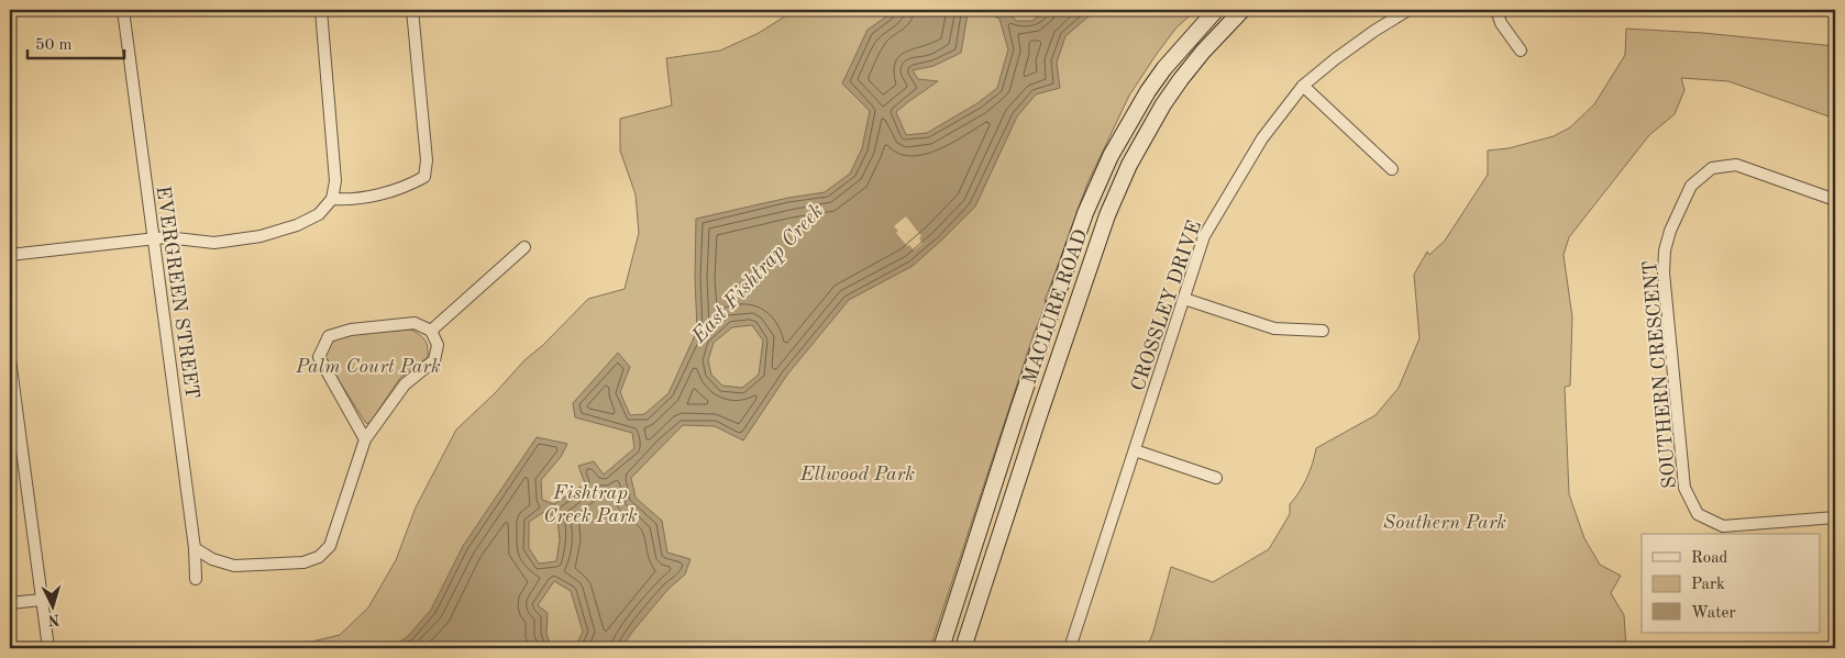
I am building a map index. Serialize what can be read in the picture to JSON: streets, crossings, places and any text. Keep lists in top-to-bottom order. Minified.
{"streets":{"main road":["MACLURE ROAD"],"street":["EVERGREEN STREET","CROSSLEY DRIVE","SOUTHERN CRESCENT"]},"water":["East Fishtrap Creek"],"parks":["Palm Court Park","Ellwood Park","Fishtrap Creek Park","Southern Park"],"legend":["Road","Park","Water"],"scale_bar":"50 m","north":"bottom"}
